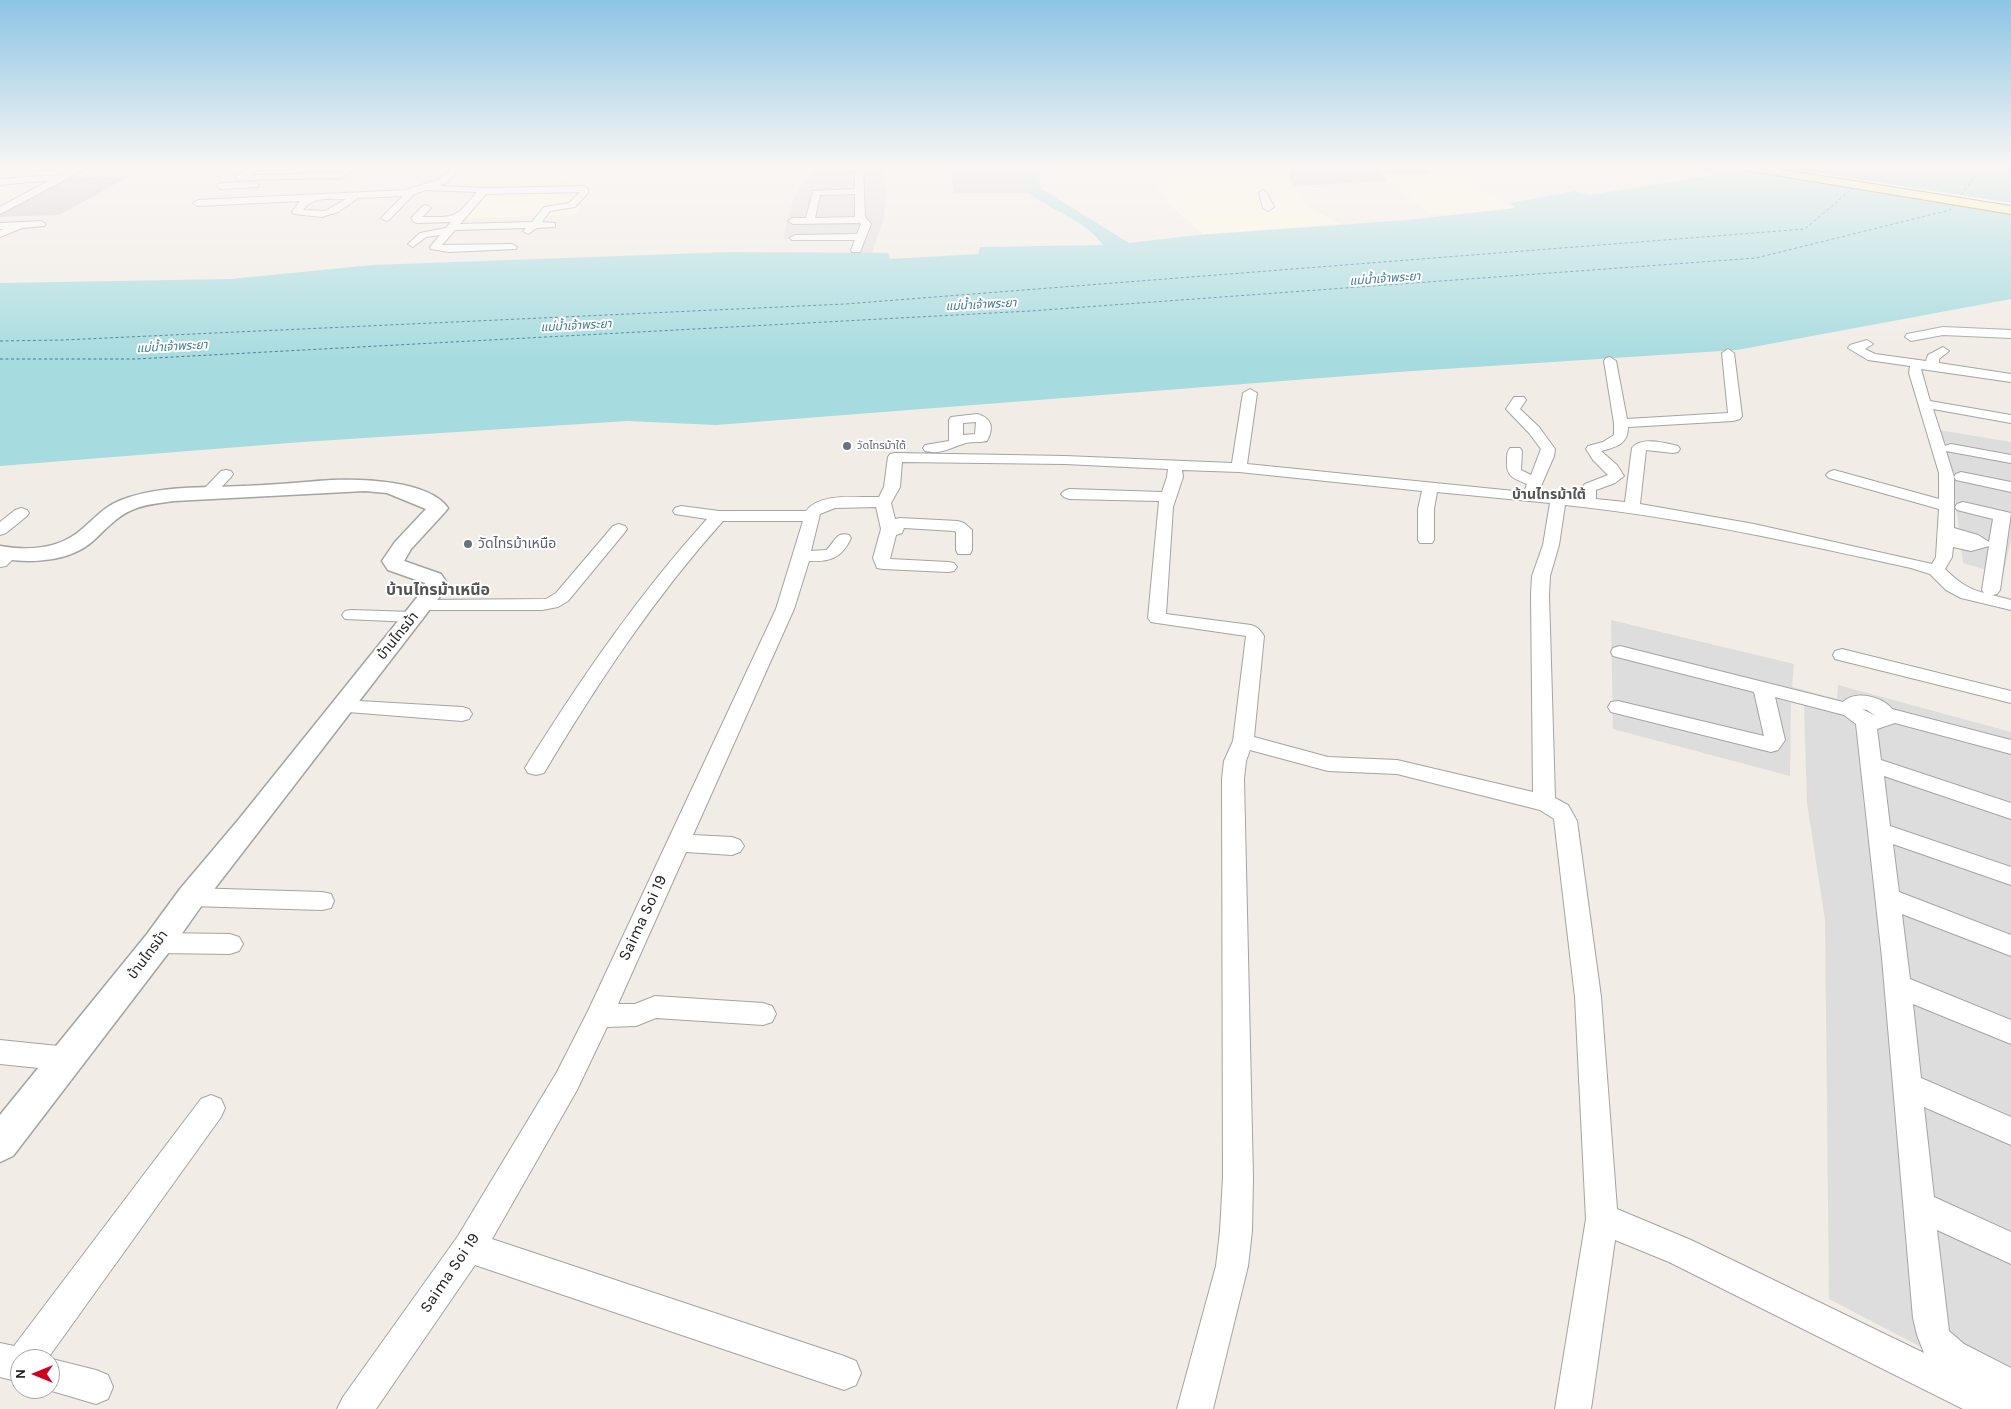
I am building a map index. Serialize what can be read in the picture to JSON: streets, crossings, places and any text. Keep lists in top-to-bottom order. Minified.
{"streets":{"street":["บ้านไทรม้า","Saima Soi 19"]},"districts":["บ้านไทรม้าใต้","บ้านไทรม้าเหนือ"],"water":["แม่น้ำเจ้าพระยา"],"places":["วัดไทรม้าใต้","วัดไทรม้าเหนือ"],"north":"left"}
